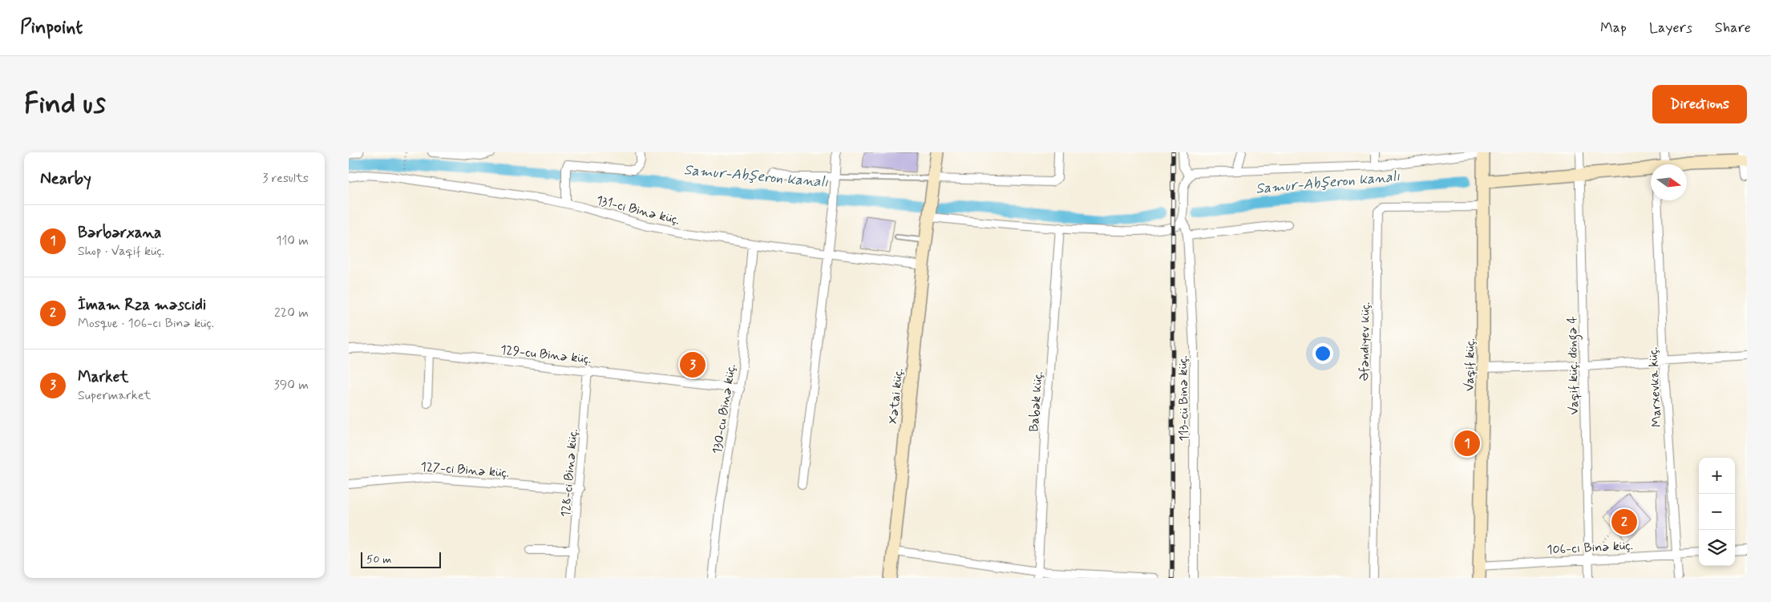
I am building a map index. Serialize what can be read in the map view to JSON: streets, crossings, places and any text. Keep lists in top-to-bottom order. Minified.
{"streets":{"street":["131-ci Binə küç.","Əfəndiyev küç.","129-cu Binə küç.","Vaqif küç.","Vaqif küç. döngə 4","Marxevka küç.","Xətai küç.","113-cü Binə küç.","Babək küç.","130-cu Binə küç.","127-ci Binə küç.","128-ci Binə küç.","106-cı Binə küç."]},"crossings":[["131-ci Binə küç.","Xətai küç."],["131-ci Binə küç.","130-cu Binə küç."],["Əfəndiyev küç.","Vaqif küç."],["129-cu Binə küç.","130-cu Binə küç."],["129-cu Binə küç.","128-ci Binə küç."],["Vaqif küç.","106-cı Binə küç."],["Vaqif küç. döngə 4","106-cı Binə küç."],["Marxevka küç.","106-cı Binə küç."],["127-ci Binə küç.","128-ci Binə küç."]],"water":["Samur-Abşeron kanalı"],"scale_bar":"50 m","north":"right","page":{"header":"Pinpoint","nav":["Map","Layers","Share"],"buttons":"Directions","title":"Find us","heading":["Nearby","3 results"],"list":[{"mark":"1","name":"Bərbərxana","note":"Shop · Vaqif küç.","value":"110 m"},{"mark":"2","name":"İmam Rza məscidi","note":"Mosque · 106-cı Binə küç.","value":"220 m"},{"mark":"3","name":"Market","note":"Supermarket","value":"390 m"}],"pins":["3","1","2"],"map_buttons":["+","−"],"scale":"50 m"}}
